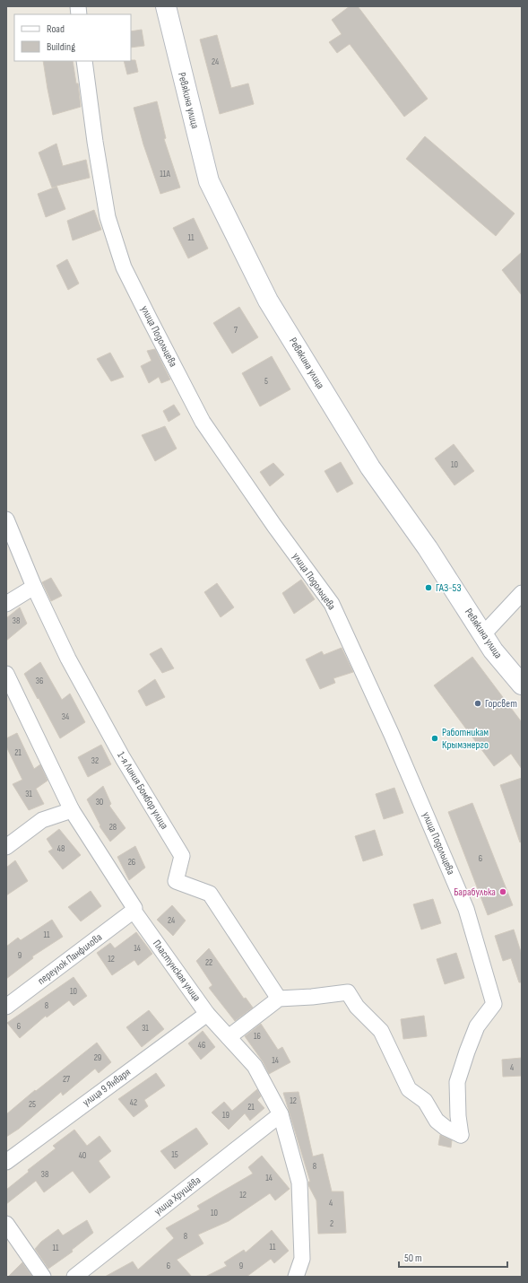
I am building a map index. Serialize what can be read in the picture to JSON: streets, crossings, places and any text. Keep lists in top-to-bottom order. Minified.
{"streets":{"main road":["Ревякина улица"],"street":["улица Подольцева","1-я Линия Бомбор улица","переулок Панфилова","Пластунская улица","улица 9 Января","улица Хрущёва"]},"crossings":[["улица Подольцева","1-я Линия Бомбор улица"],["переулок Панфилова","Пластунская улица"],["Пластунская улица","улица 9 Января"],["Пластунская улица","улица Хрущёва"]],"places":["ГАЗ-53","Горсвет","Работникам Крымэнерго","Барабулька"],"house_numbers":["24","11А","11","7","5","10","38","36","34","21","32","31","30","28","48","6","26","24","11","14","9","12","22","10","8","6","31","16","46","29","14","4","27","12","42","25","21","19","15","40","8","38","14","12","4","10","2","8","11","11","6","9"],"legend":["Road","Building"],"scale_bar":"50 m"}
